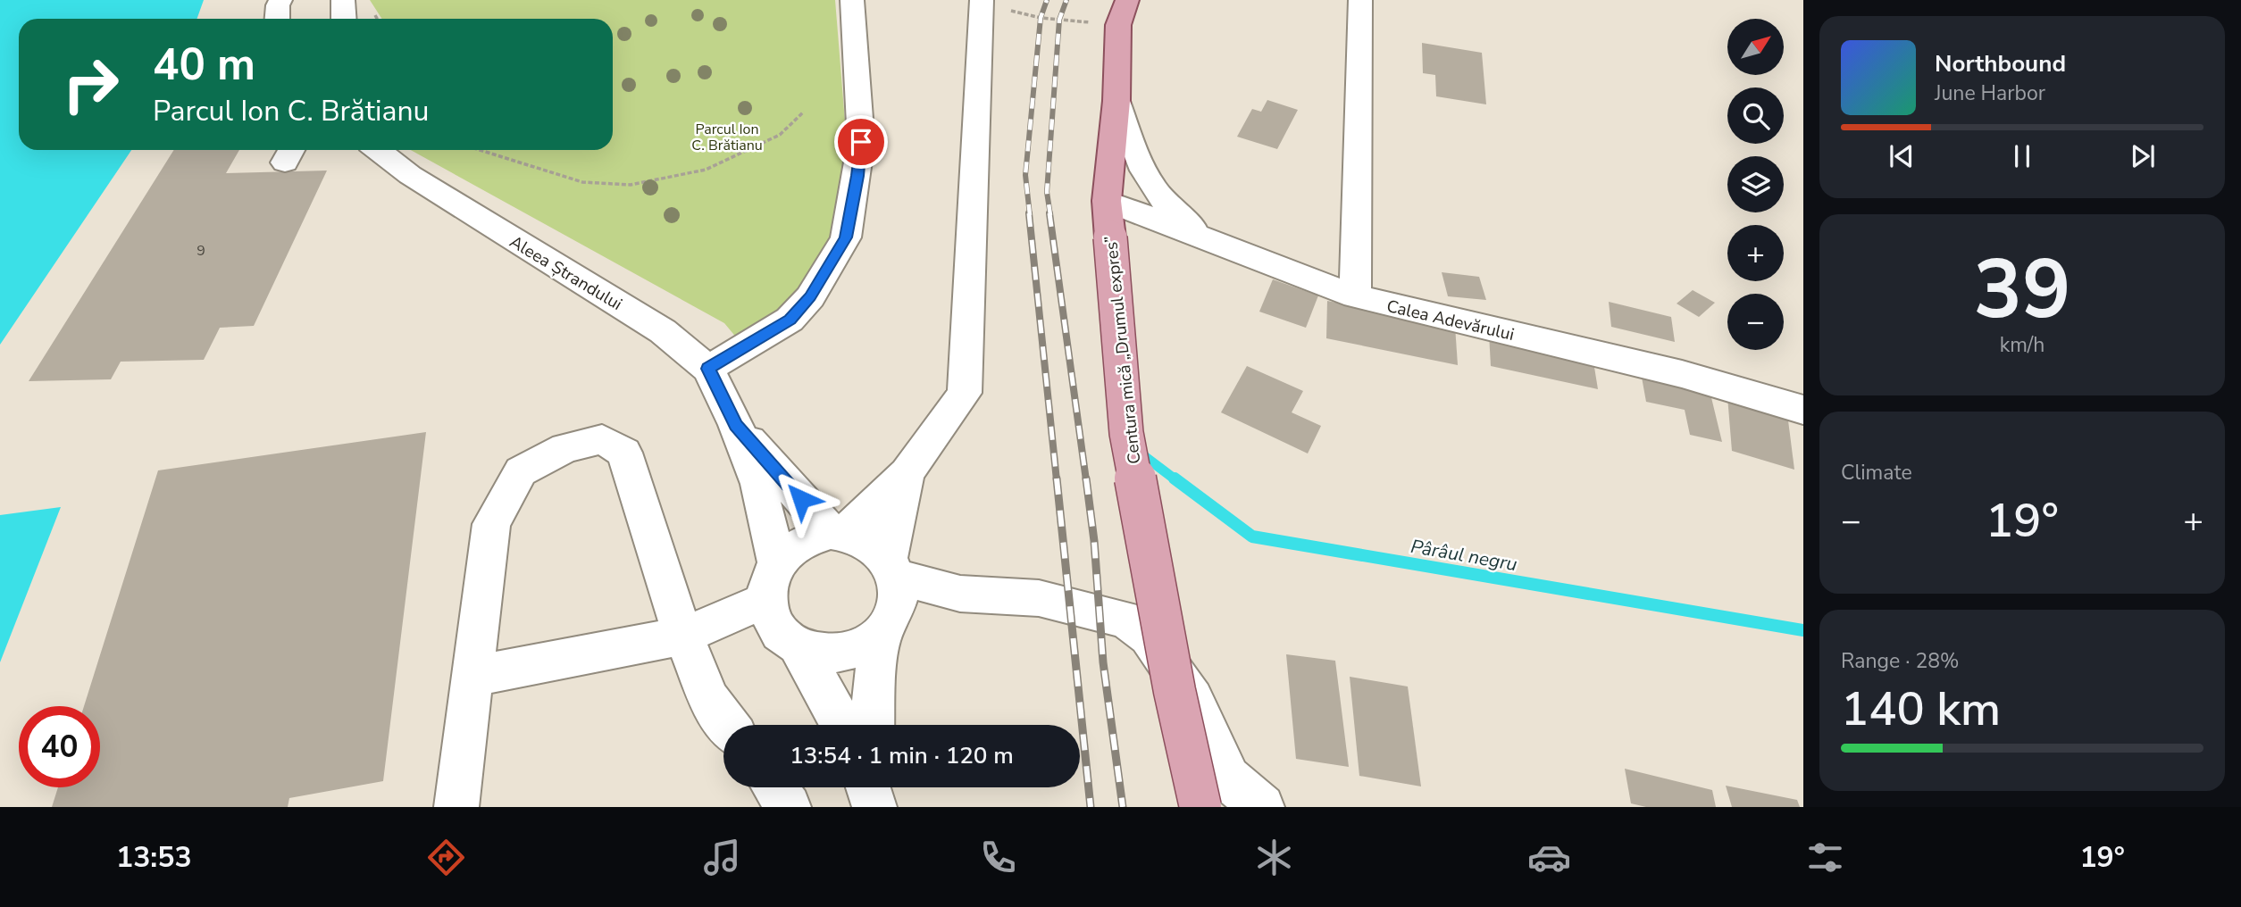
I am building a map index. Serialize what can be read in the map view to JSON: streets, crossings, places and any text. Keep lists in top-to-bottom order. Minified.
{"streets":{"main road":["Centura mică „Drumul expres”"],"street":["Aleea Ștrandului","Calea Adevărului"]},"crossings":[["Calea Adevărului","Centura mică „Drumul expres”"]],"water":["Pârâul negru"],"parks":["Parcul Ion C. Brătianu"],"house_numbers":["9"],"north":"top right","page":{"map_buttons":["+","−"],"turn":["40 m","Parcul Ion C. Brătianu"],"song":["Northbound","June Harbor"],"tile":[["39","km/h"],"Climate",["Range · 28%","140 km"]],"heat":["−","19°","+"],"limit":"40","trip":"13:54 · 1 min · 120 m","tabs":["13:53","19°"]}}
